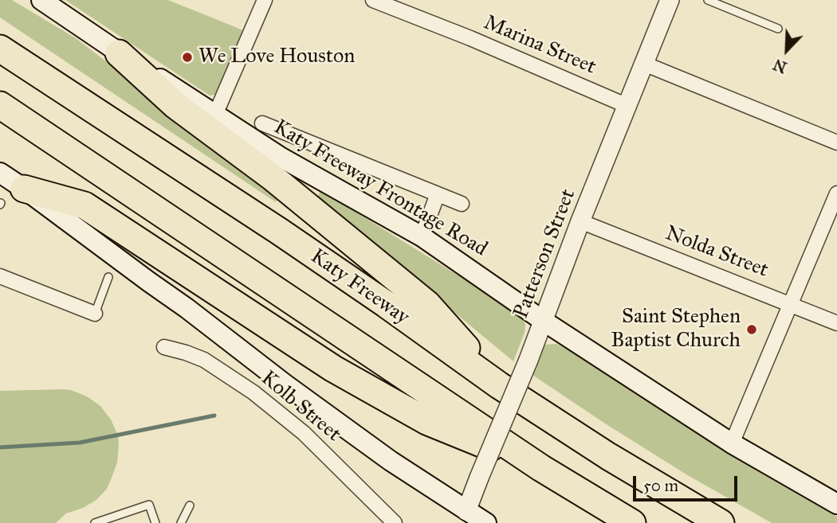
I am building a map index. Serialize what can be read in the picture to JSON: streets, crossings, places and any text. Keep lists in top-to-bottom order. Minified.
{"streets":{"highway":["Katy Freeway"],"main road":["Katy Freeway Frontage Road"],"street":["Marina Street","Nolda Street","Patterson Street","Kolb Street"]},"crossings":[["Marina Street","Patterson Street"],["Katy Freeway Frontage Road","Patterson Street"],["Nolda Street","Patterson Street"]],"places":["We Love Houston","Saint Stephen Baptist Church"],"scale_bar":"50 m","north":"bottom left"}
